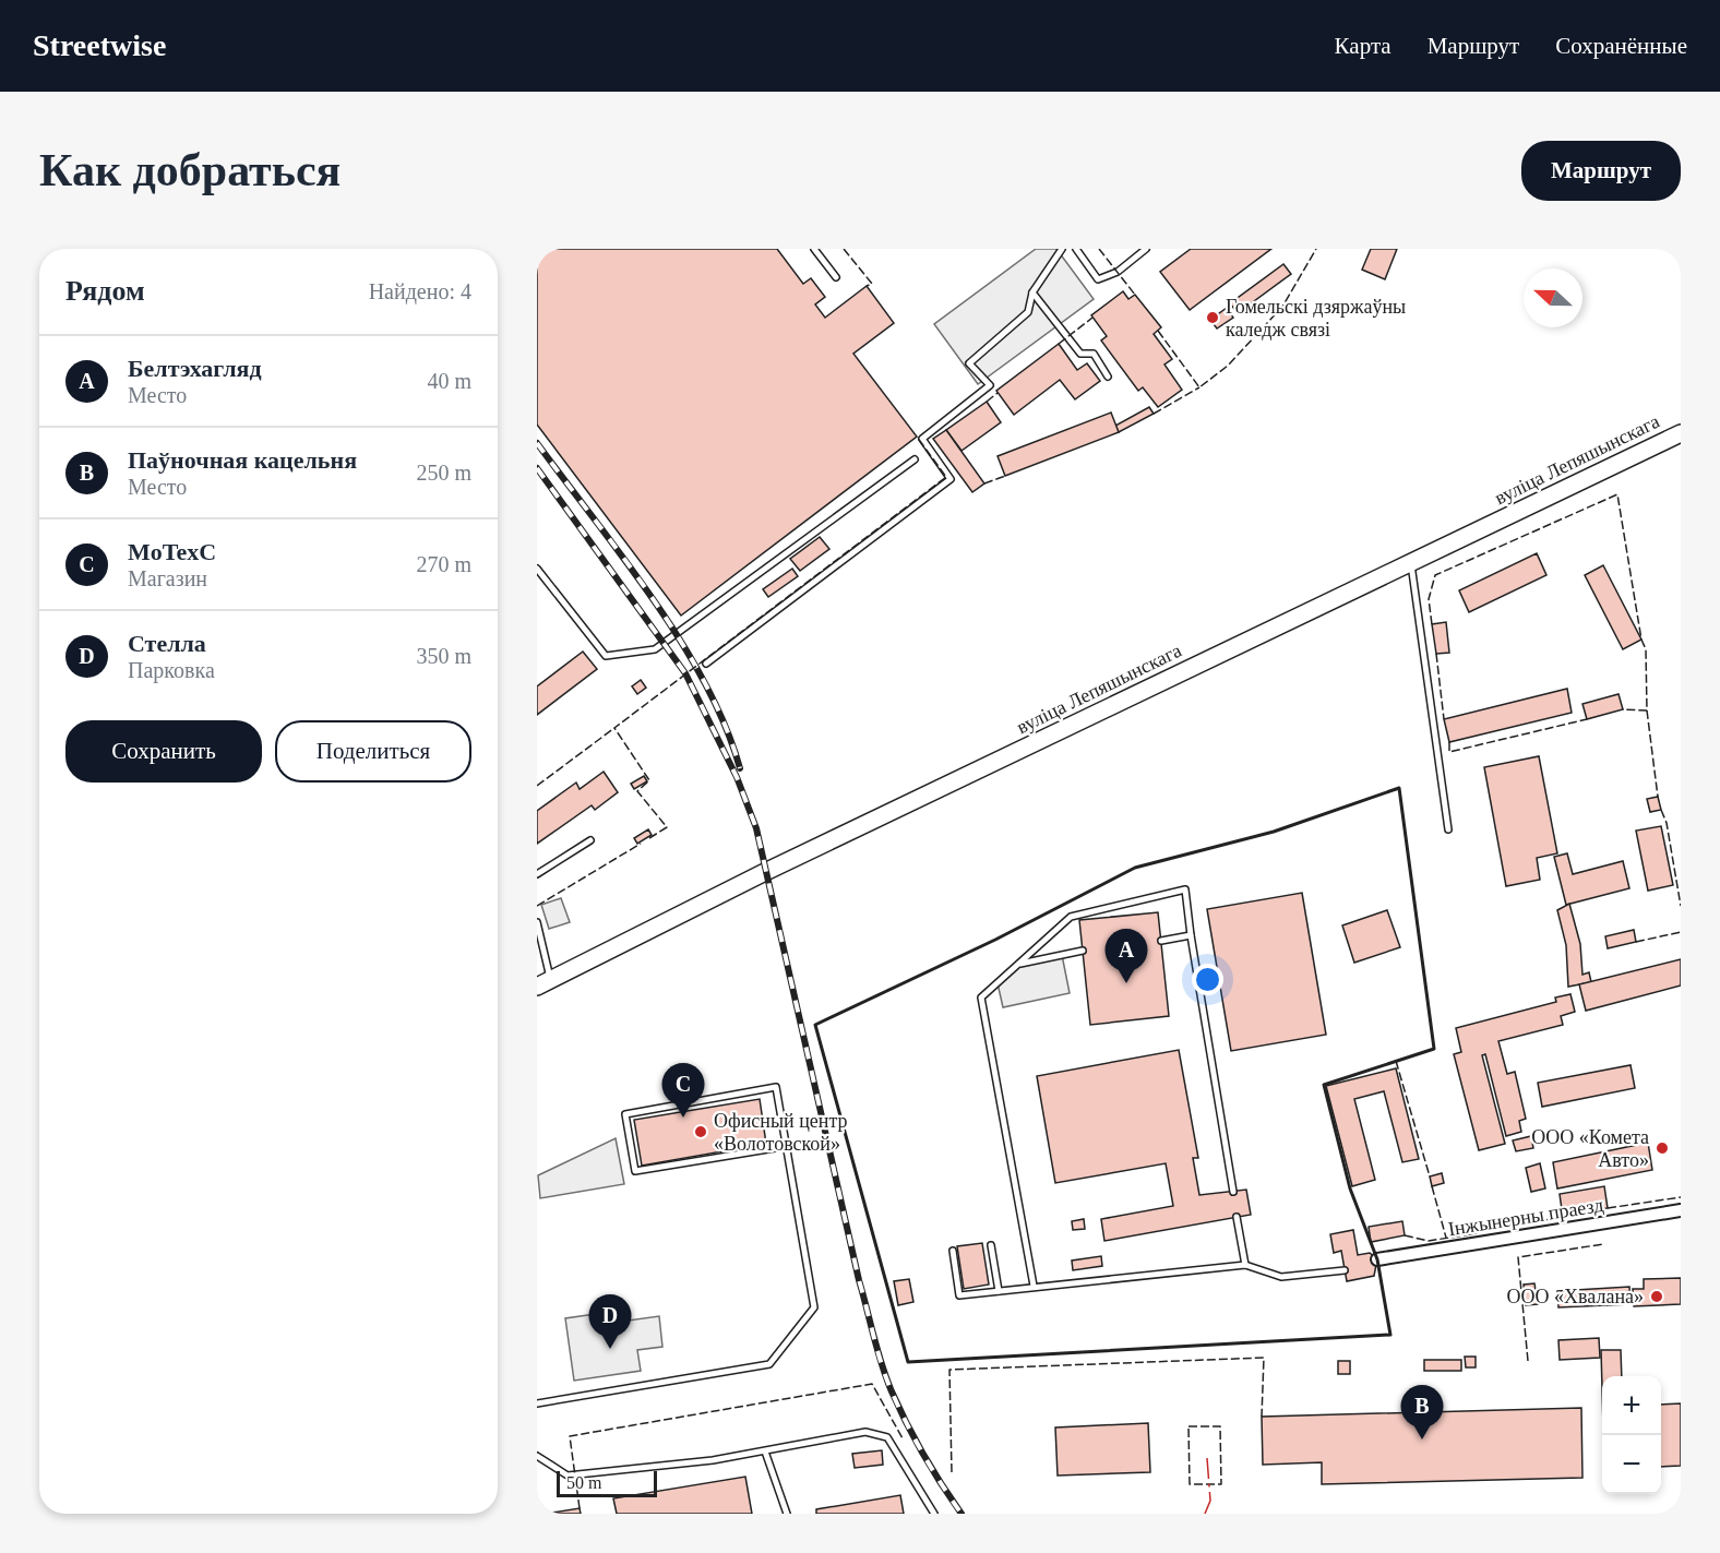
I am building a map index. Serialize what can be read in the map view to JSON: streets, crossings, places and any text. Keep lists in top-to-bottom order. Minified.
{"streets":{"main road":["вуліца Лепяшынскага"],"street":["Інжынерны праезд"]},"places":["Гомельскі дзяржаўны каледж связі","Офисный центр «Волотовской»","ООО «Комета Авто»","ООО «Хвалана»"],"scale_bar":"50 m","north":"left","page":{"header":"Streetwise","nav":["Карта","Маршрут","Сохранённые"],"buttons":["Маршрут",["Сохранить","Поделиться"]],"title":"Как добраться","heading":["Рядом","Найдено: 4"],"list":[{"mark":"A","name":"Белтэхагляд","note":"Место","value":"40 m"},{"mark":"B","name":"Паўночная кацельня","note":"Место","value":"250 m"},{"mark":"C","name":"MoTexC","note":"Магазин","value":"270 m"},{"mark":"D","name":"Стелла","note":"Парковка","value":"350 m"}],"pins":["A","C","D","B"],"map_buttons":["+","−"],"scale":"50 m"}}
